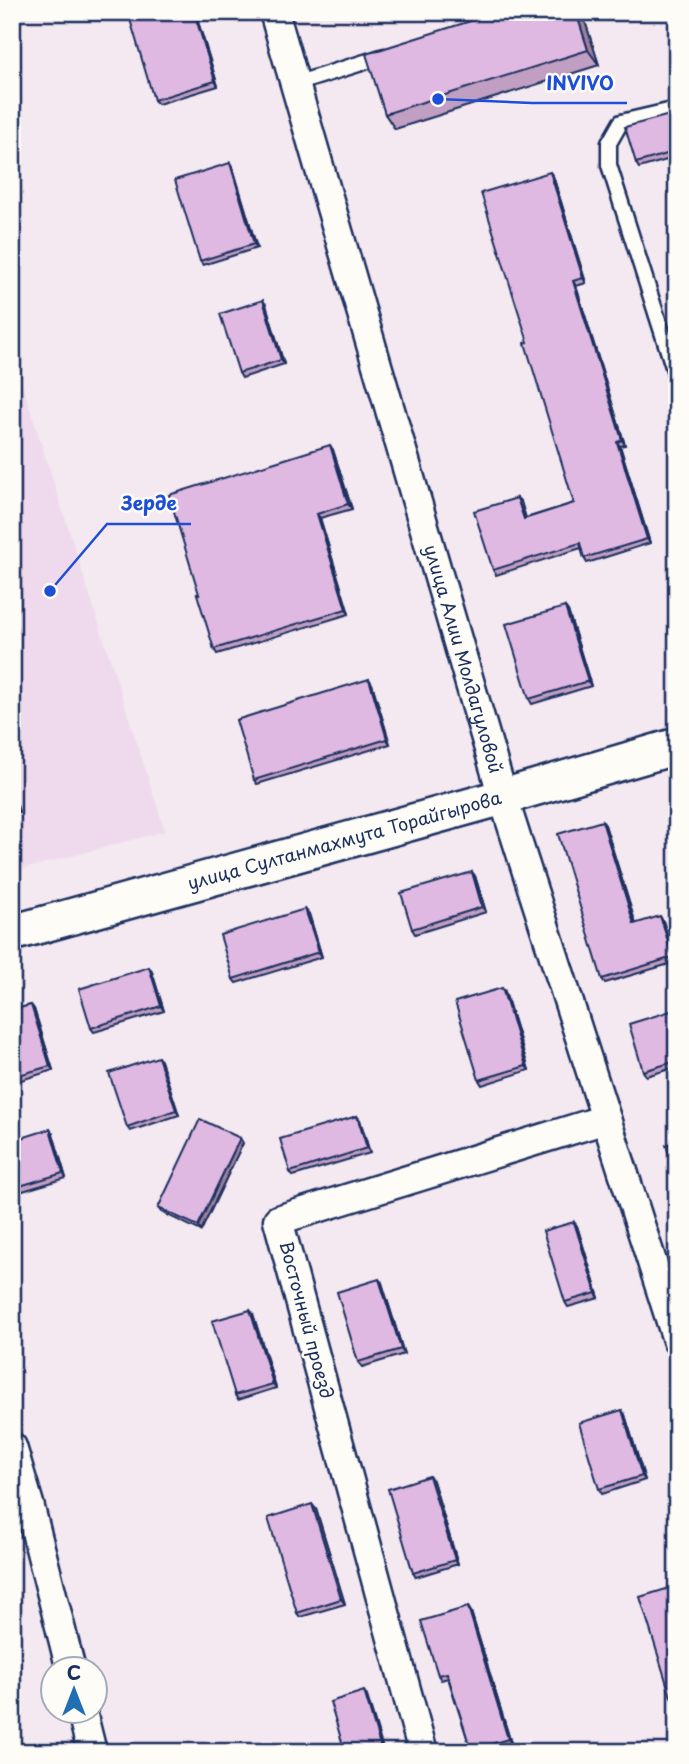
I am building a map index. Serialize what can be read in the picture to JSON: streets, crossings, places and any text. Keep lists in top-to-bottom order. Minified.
{"streets":{"street":["улица Алии Молдагуловой","улица Султанмахмута Торайгырова","Восточный проезд"]},"crossings":[["улица Алии Молдагуловой","улица Султанмахмута Торайгырова"],["улица Алии Молдагуловой","Восточный проезд"]],"places":["INVIVO","Зерде"],"north":"top"}
